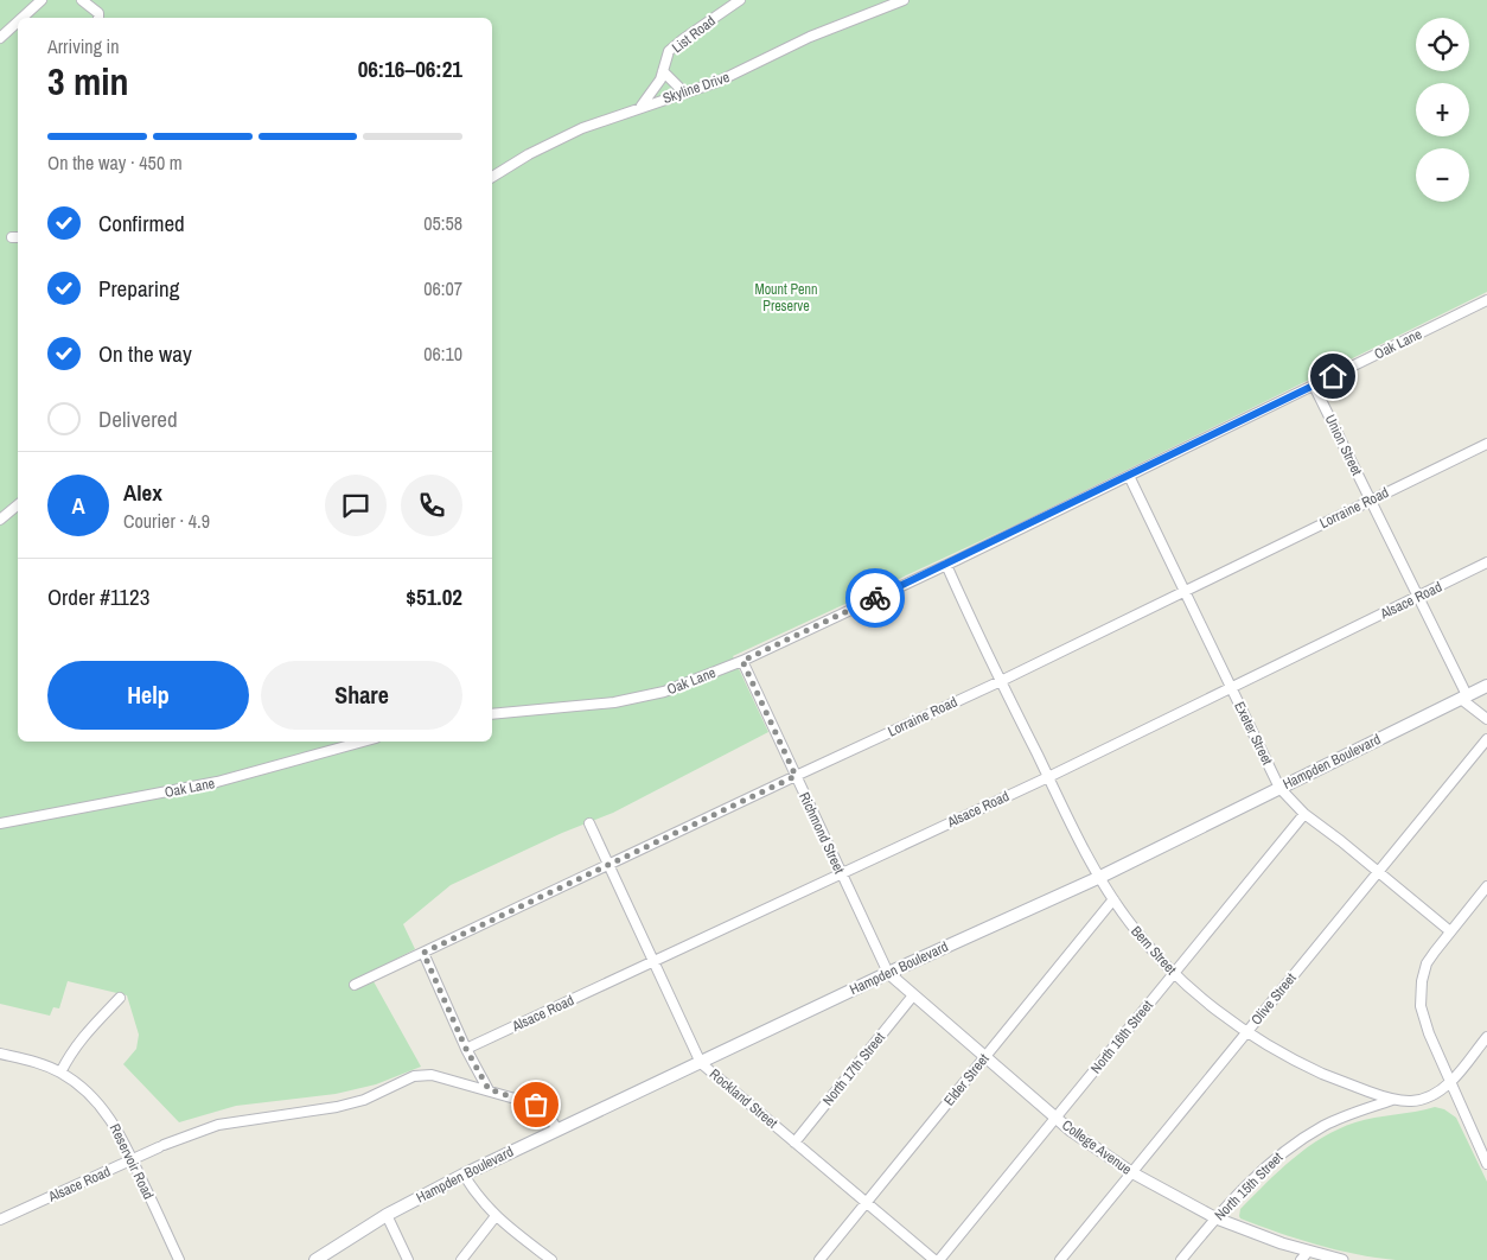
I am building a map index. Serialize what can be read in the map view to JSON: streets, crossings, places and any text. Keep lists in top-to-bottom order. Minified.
{"streets":{"main road":["Hampden Boulevard"],"street":["List Road","Skyline Drive","Oak Lane","Union Street","Lorraine Road","Alsace Road","Exeter Street","Richmond Street","Bern Street","Olive Street","North 16th Street","North 17th Street","Elder Street","Rockland Street","College Avenue","Reservoir Road","North 15th Street"]},"crossings":[["List Road","Skyline Drive"],["Oak Lane","Union Street"],["Oak Lane","Exeter Street"],["Oak Lane","Richmond Street"],["Oak Lane","Bern Street"],["Union Street","Lorraine Road"],["Union Street","Alsace Road"],["Union Street","Hampden Boulevard"],["Lorraine Road","Exeter Street"],["Lorraine Road","Richmond Street"],["Lorraine Road","Bern Street"],["Lorraine Road","Rockland Street"],["Alsace Road","Exeter Street"],["Alsace Road","Hampden Boulevard"],["Alsace Road","Richmond Street"],["Alsace Road","Bern Street"],["Alsace Road","Rockland Street"],["Alsace Road","Reservoir Road"],["Exeter Street","Hampden Boulevard"],["Exeter Street","Olive Street"],["Exeter Street","North 16th Street"],["Hampden Boulevard","Richmond Street"],["Hampden Boulevard","Bern Street"],["Hampden Boulevard","Rockland Street"],["Hampden Boulevard","College Avenue"],["Richmond Street","College Avenue"],["Bern Street","Olive Street"],["Bern Street","North 16th Street"],["Bern Street","Elder Street"],["Bern Street","North 15th Street"],["Olive Street","College Avenue"],["North 16th Street","College Avenue"],["North 17th Street","Rockland Street"],["North 17th Street","College Avenue"],["Elder Street","Rockland Street"],["Elder Street","College Avenue"],["College Avenue","North 15th Street"]],"parks":["Mount Penn Preserve"],"page":{"map_buttons":["+","−"],"heading":["3 min","Arriving in","06:16–06:21"],"panel":["Alex","Courier · 4.9","Order #1123","$51.02"],"bar":"On the way · 450 m","list":[["Confirmed","05:58"],["Preparing","06:07"],["On the way","06:10"],"Delivered"],"round":"A","buttons":["Help","Share"]}}
